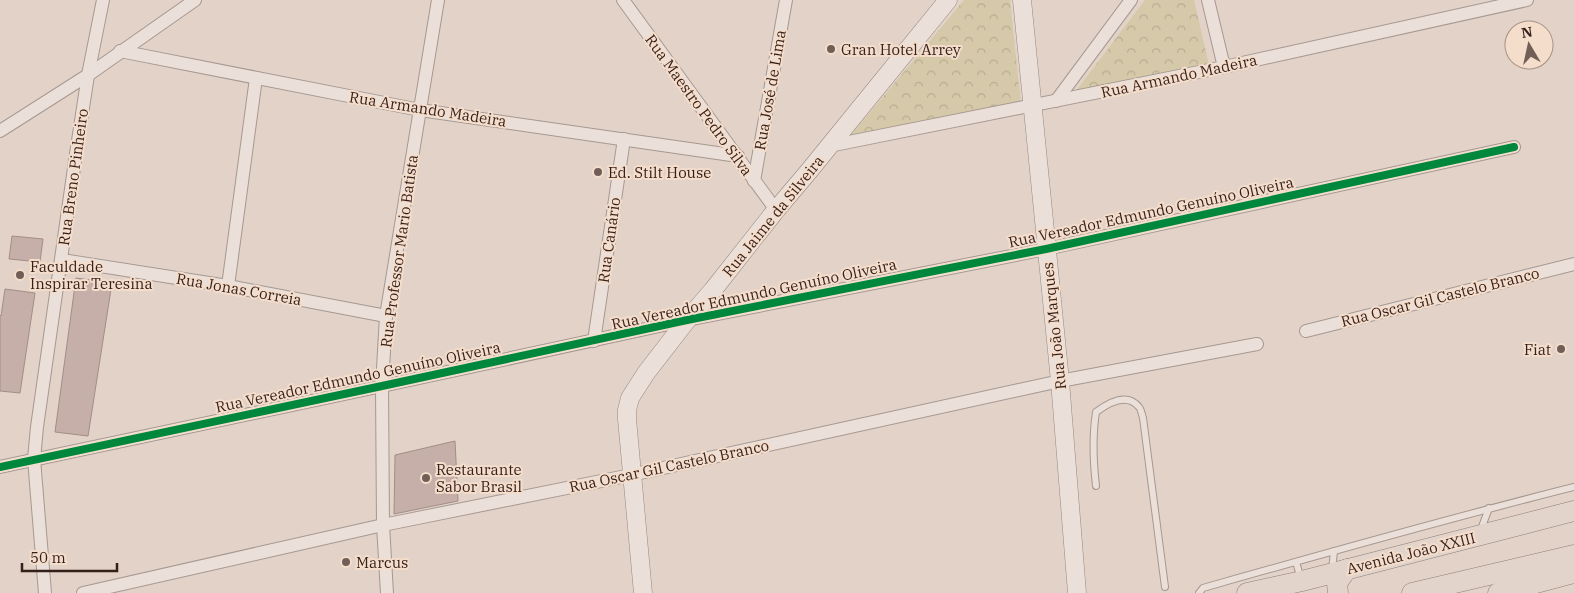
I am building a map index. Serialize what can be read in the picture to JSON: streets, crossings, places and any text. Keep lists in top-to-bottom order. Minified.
{"streets":{"main road":["Avenida João XXIII"],"street":["Rua Armando Madeira","Rua José de Lima","Rua Maestro Pedro Silva","Rua Breno Pinheiro","Rua Vereador Edmundo Genuíno Oliveira","Rua Jaime da Silveira","Rua Canário","Rua Professor Mario Batista","Rua Jonas Correia","Rua Oscar Gil Castelo Branco","Rua João Marques"]},"crossings":[["Rua Armando Madeira","Rua Maestro Pedro Silva"],["Rua Armando Madeira","Rua Jaime da Silveira"],["Rua Armando Madeira","Rua Canário"],["Rua Armando Madeira","Rua Professor Mario Batista"],["Rua Armando Madeira","Rua João Marques"],["Rua José de Lima","Rua Maestro Pedro Silva"],["Rua Maestro Pedro Silva","Rua Jaime da Silveira"],["Rua Breno Pinheiro","Rua Vereador Edmundo Genuíno Oliveira"],["Rua Breno Pinheiro","Rua Jonas Correia"],["Rua Vereador Edmundo Genuíno Oliveira","Rua Jaime da Silveira"],["Rua Vereador Edmundo Genuíno Oliveira","Rua Canário"],["Rua Vereador Edmundo Genuíno Oliveira","Rua Professor Mario Batista"],["Rua Vereador Edmundo Genuíno Oliveira","Rua João Marques"],["Rua Jaime da Silveira","Rua Oscar Gil Castelo Branco"],["Rua Professor Mario Batista","Rua Jonas Correia"],["Rua Professor Mario Batista","Rua Oscar Gil Castelo Branco"],["Rua Oscar Gil Castelo Branco","Rua João Marques"]],"places":["Gran Hotel Arrey","Ed. Stilt House","Faculdade Inspirar Teresina","Fiat","Restaurante Sabor Brasil","Marcus"],"scale_bar":"50 m","north":"top"}
